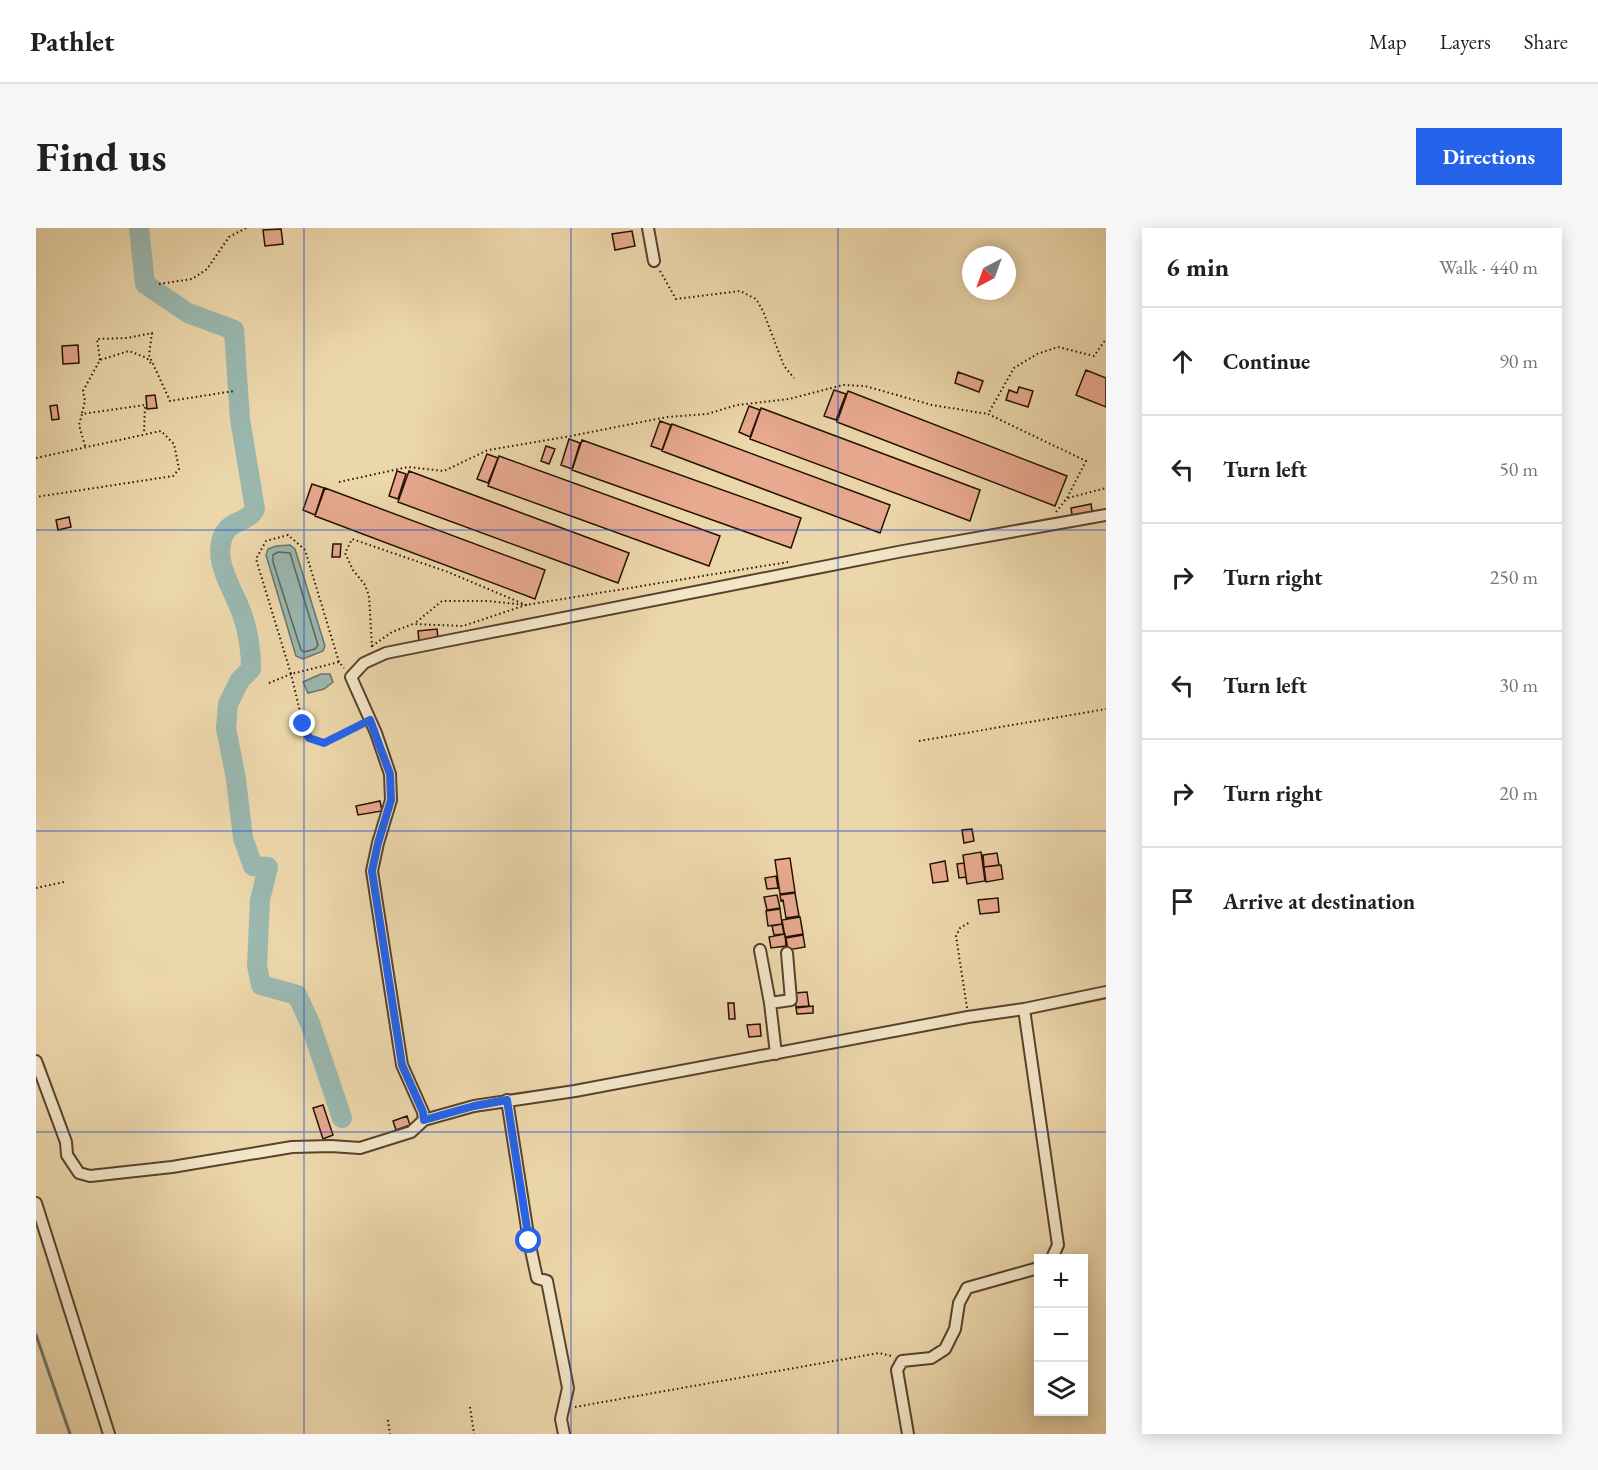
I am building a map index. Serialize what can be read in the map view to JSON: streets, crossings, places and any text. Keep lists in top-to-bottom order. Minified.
{"north":"bottom left","page":{"header":"Pathlet","nav":["Map","Layers","Share"],"buttons":"Directions","title":"Find us","heading":["6 min","Walk · 440 m"],"list":[["Continue","90 m"],["Turn left","50 m"],["Turn right","250 m"],["Turn left","30 m"],["Turn right","20 m"],"Arrive at destination"],"map_buttons":["+","−"]}}
